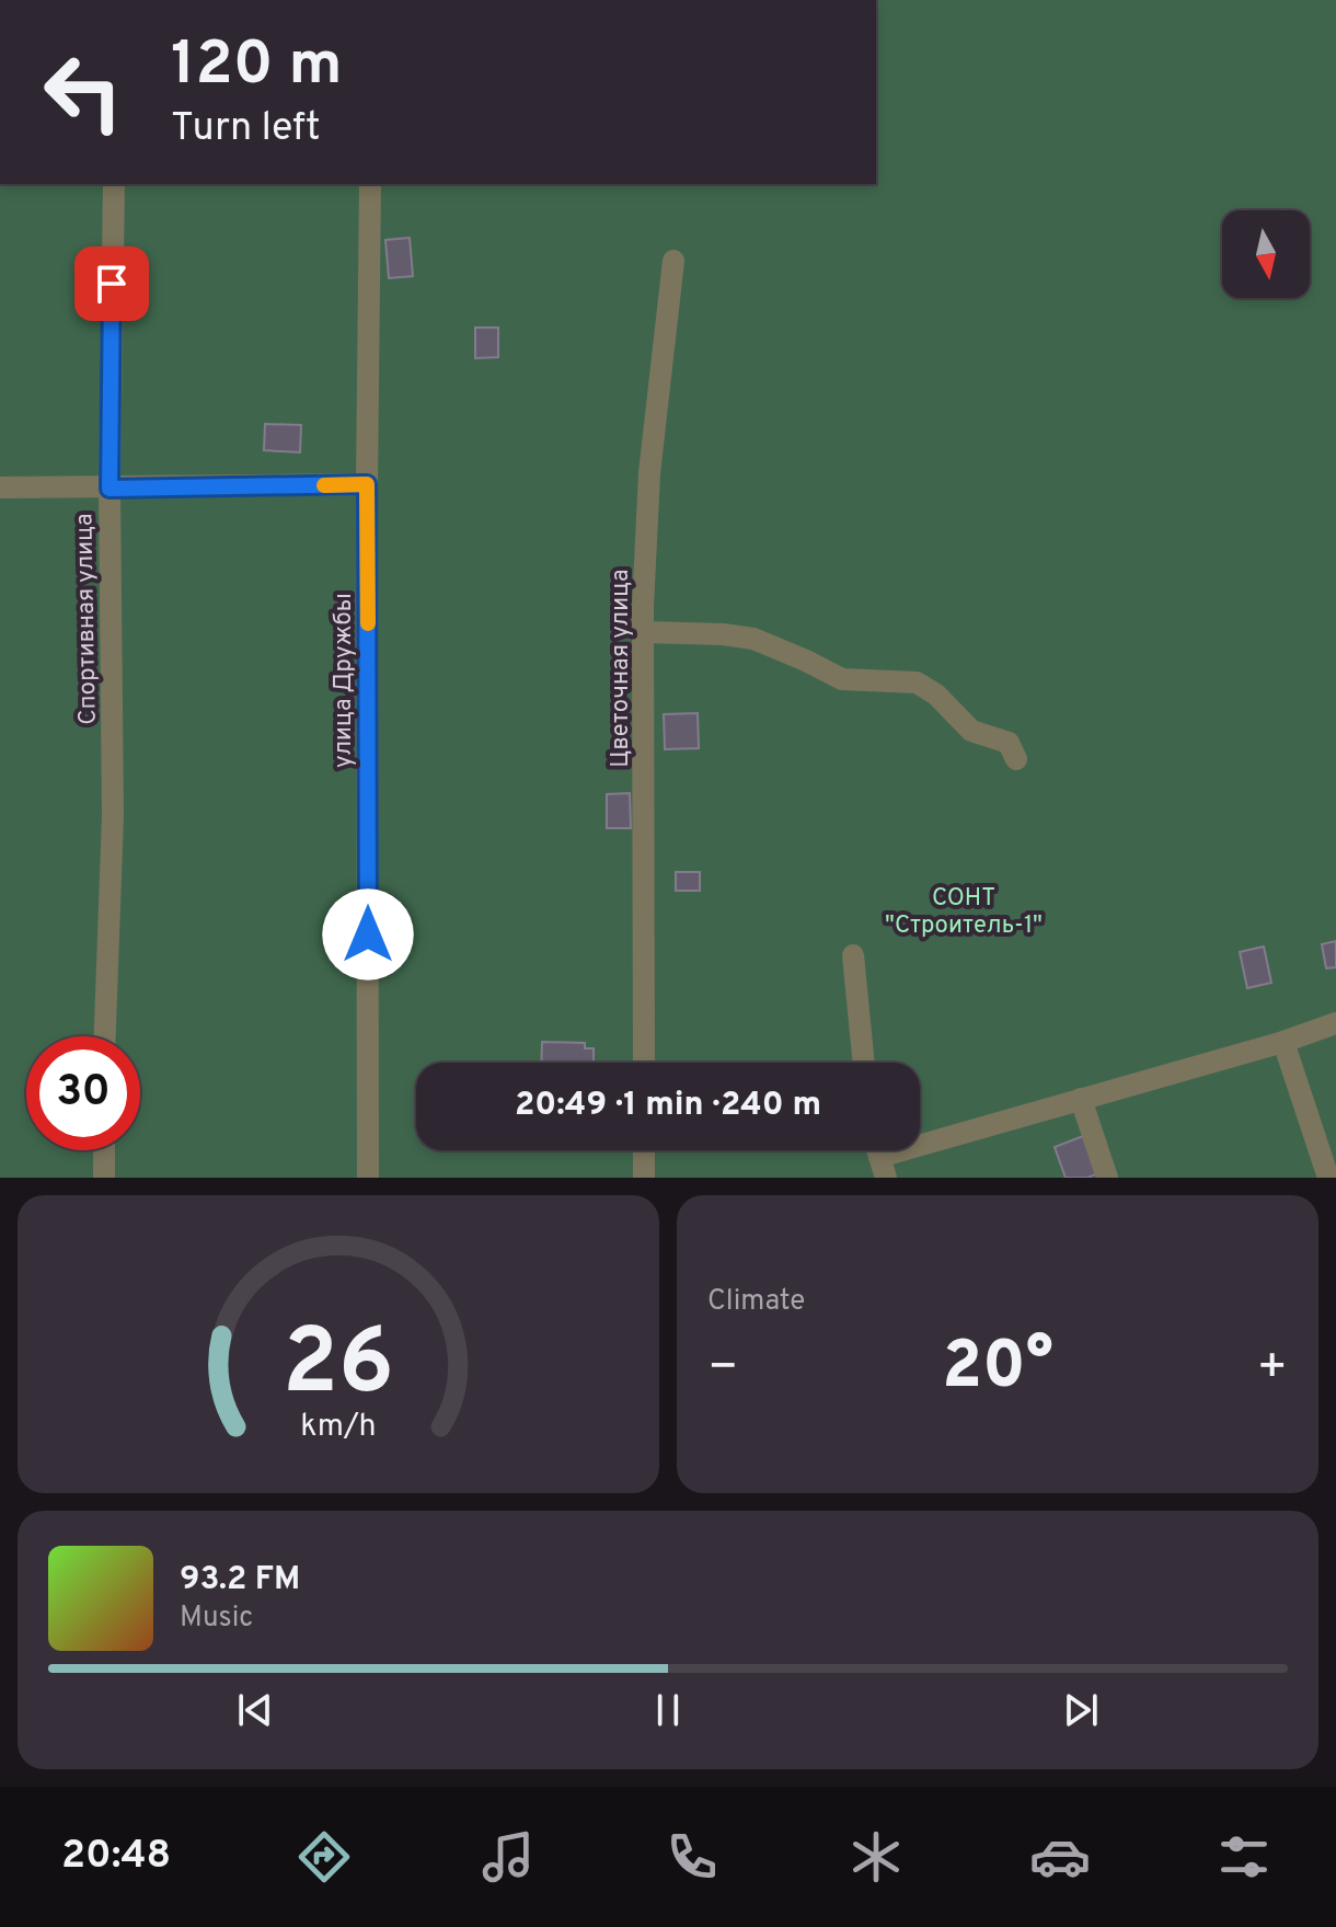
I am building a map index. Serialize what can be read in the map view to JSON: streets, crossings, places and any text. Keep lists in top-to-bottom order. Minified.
{"streets":{"street":["Спортивная улица","Цветочная улица","улица Дружбы"]},"parks":["СОНТ \"Строитель-1\""],"north":"bottom","page":{"turn":["120 m","Turn left"],"limit":"30","trip":"20:49 · 1 min · 240 m","tile":"Climate","heat":["−","20°","+"],"song":["93.2 FM","Music"],"tabs":"20:48","gauge":["26","km/h"]}}
